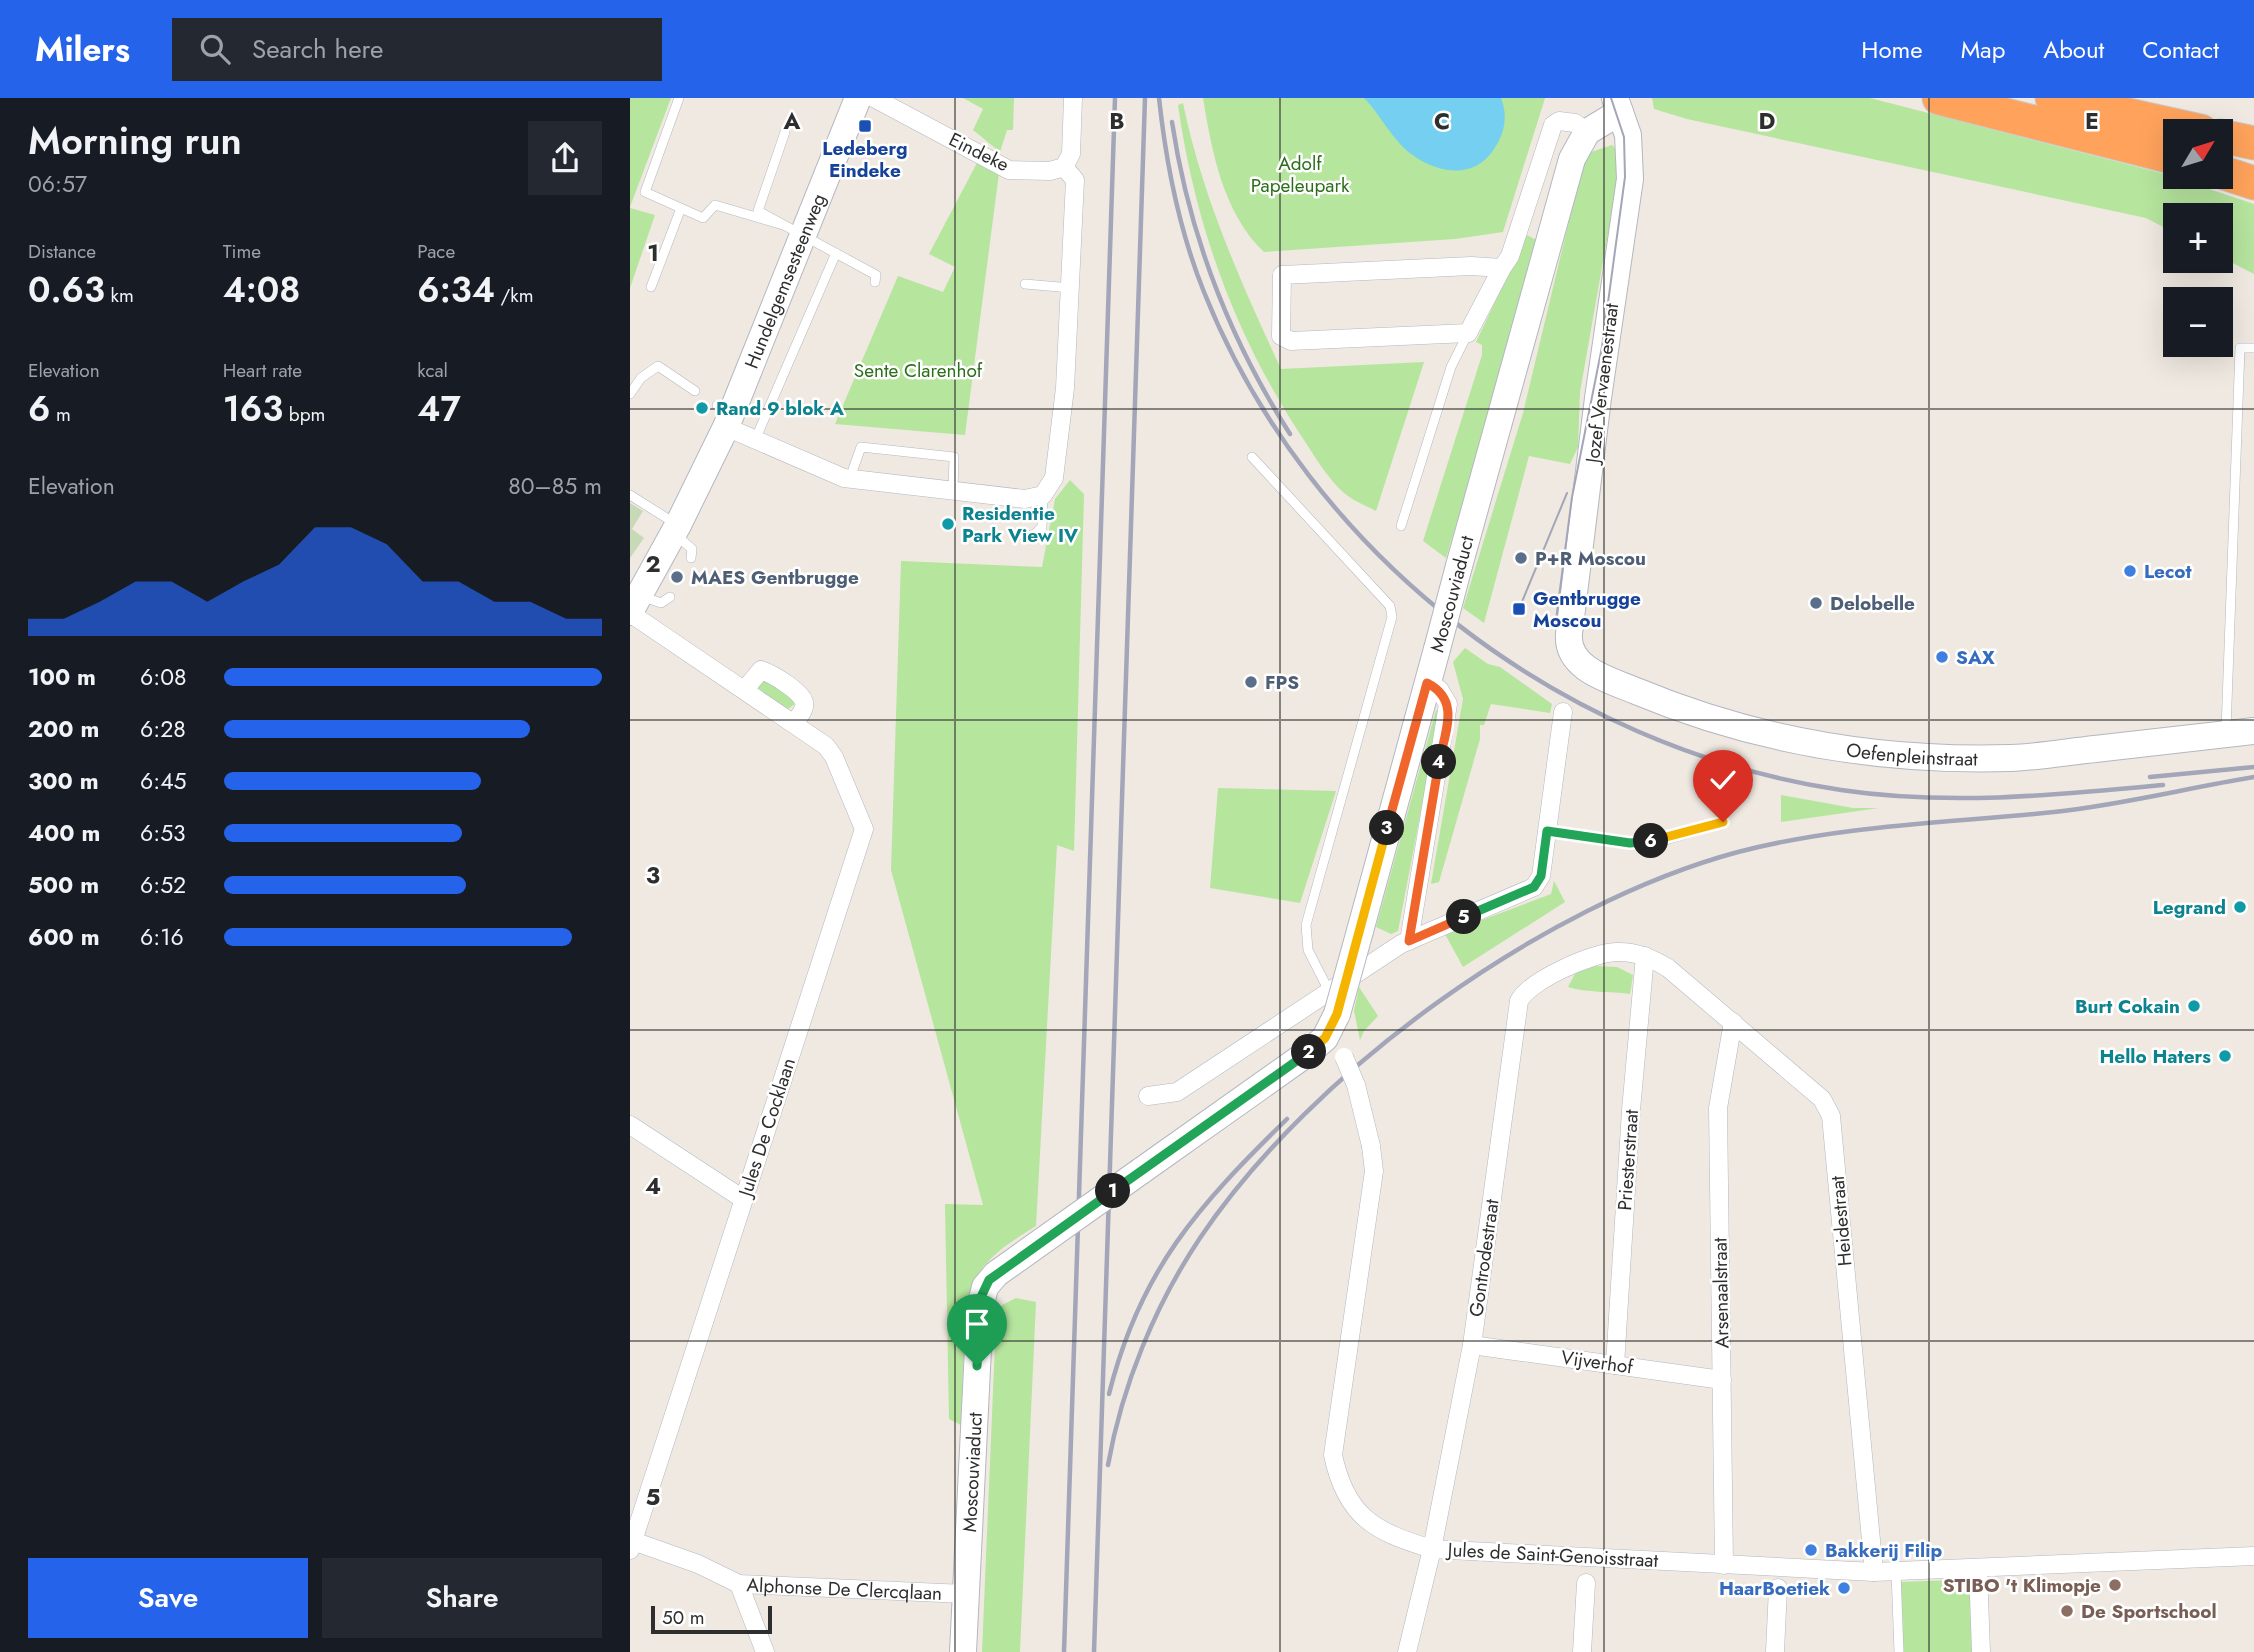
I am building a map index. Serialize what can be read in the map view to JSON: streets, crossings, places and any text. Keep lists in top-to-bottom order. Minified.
{"streets":{"street":["Eindeke","Hundelgemsesteenweg","Jozef Vervaenestraat","Moscouviaduct","Oefenpleinstraat","Jules De Cocklaan","Priesterstraat","Heidestraat","Gontrodestraat","Arsenaalstraat","Vijverhof","Jules de Saint-Genoisstraat","Alphonse De Clercqlaan"]},"crossings":[["Hundelgemsesteenweg","Jules De Cocklaan"],["Jozef Vervaenestraat","Oefenpleinstraat"],["Moscouviaduct","Jules de Saint-Genoisstraat"],["Moscouviaduct","Alphonse De Clercqlaan"],["Jules De Cocklaan","Alphonse De Clercqlaan"],["Priesterstraat","Heidestraat"],["Priesterstraat","Gontrodestraat"],["Priesterstraat","Vijverhof"],["Heidestraat","Gontrodestraat"],["Heidestraat","Arsenaalstraat"],["Heidestraat","Jules de Saint-Genoisstraat"],["Gontrodestraat","Vijverhof"],["Gontrodestraat","Jules de Saint-Genoisstraat"],["Arsenaalstraat","Vijverhof"],["Arsenaalstraat","Jules de Saint-Genoisstraat"]],"parks":["Adolf Papeleupark","Sente Clarenhof"],"places":{"transit":["Ledeberg Eindeke","Gentbrugge Moscou"],"other":["Rand 9 blok A","Residentie Park View IV","P+R Moscou","Lecot","MAES Gentbrugge","Delobelle","SAX","FPS","Legrand","Burt Cokain","Hello Haters","Bakkerij Filip","STIBO 't Klimopje","HaarBoetiek","De Sportschool"]},"scale_bar":"50 m","north":"top right","page":{"header":"Milers","search":"Search here","nav":["Home","Map","About","Contact"],"heading":["Morning run","06:57"],"map_buttons":["+","−"],"stats":[["Distance","0.63 km"],["Time","4:08"],["Pace","6:34 /km"],["Elevation","6 m"],["Heart rate","163 bpm"],["kcal","47"]],"chart":["Elevation","80–85 m"],"list":[{"name":"100 m","note":"6:08"},{"name":"200 m","note":"6:28"},{"name":"300 m","note":"6:45"},{"name":"400 m","note":"6:53"},{"name":"500 m","note":"6:52"},{"name":"600 m","note":"6:16"}],"pins":["4","3","6","5","2","1"],"buttons":["Save","Share"],"scale":"50 m"},"grid":{"columns":["A","B","C","D","E"],"rows":["1","2","3","4","5"]}}
